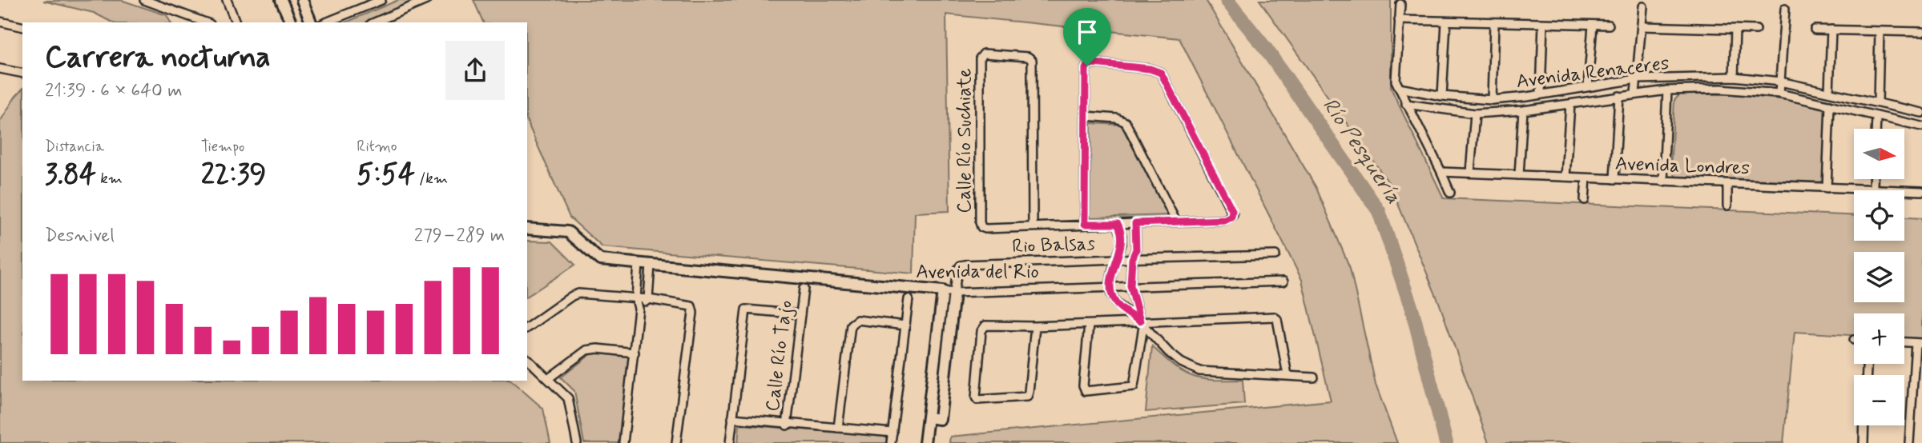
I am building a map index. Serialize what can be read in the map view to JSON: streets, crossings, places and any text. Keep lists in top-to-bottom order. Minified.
{"streets":{"street":["Avenida Renaceres","Calle Río Suchiate","Avenida Londres","Rio Balsas","Avenida del Rio","Calle Río Tajo"]},"crossings":[["Rio Balsas","Avenida del Rio"]],"water":["Río Pesquería"],"north":"right","page":{"heading":["Carrera nocturna","21:39 · 6 × 640 m"],"stats":[["Distancia","3.84 km"],["Tiempo","22:39"],["Ritmo","5:54 /km"]],"map_buttons":["+","−"],"chart":["Desnivel","279–289 m"]}}
